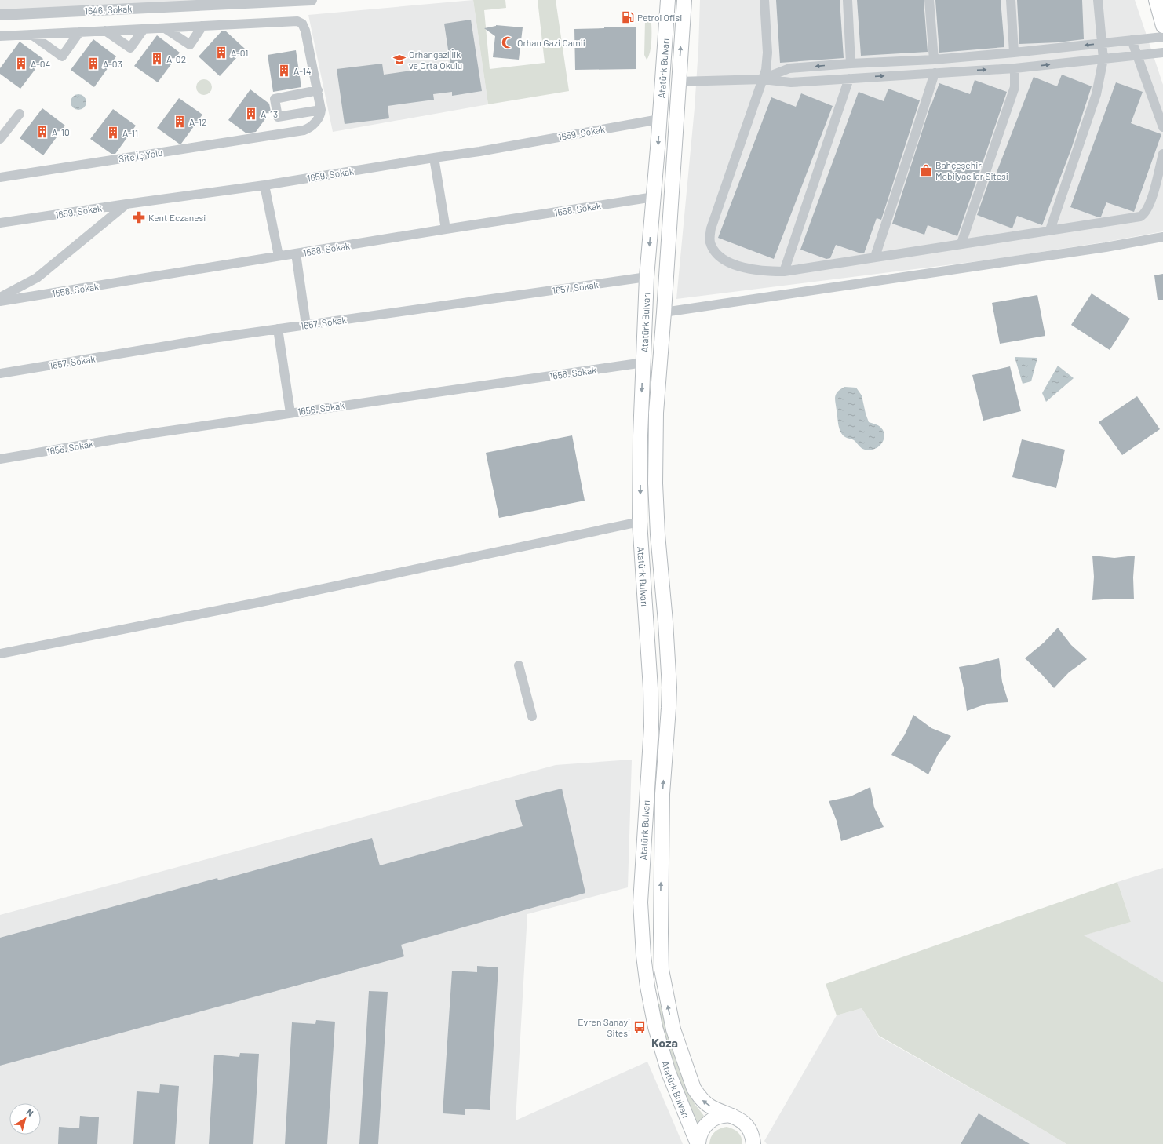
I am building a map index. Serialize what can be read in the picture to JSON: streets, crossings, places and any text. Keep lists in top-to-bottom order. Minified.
{"streets":{"main road":["Atatürk Bulvarı"],"street":["1646. Sokak","1659. Sokak","Site İç Yolu","1658. Sokak","1657. Sokak","1656. Sokak"]},"crossings":[["Atatürk Bulvarı","1659. Sokak"],["Atatürk Bulvarı","1658. Sokak"],["Atatürk Bulvarı","1657. Sokak"],["Atatürk Bulvarı","1656. Sokak"]],"districts":["Koza"],"places":{"fuel station":["Petrol Ofisi"],"mosque":["Orhan Gazi Camii"],"building":["A-01","A-02","A-04","A-03","A-14","A-13","A-12","A-10","A-11"],"school or university":["Orhangazi İlk ve Orta Okulu"],"shop":["Bahçeşehir Mobilyacılar Sitesi"],"pharmacy":["Kent Eczanesi"],"bus stop":["Evren Sanayi Sitesi"]},"north":"top right"}
